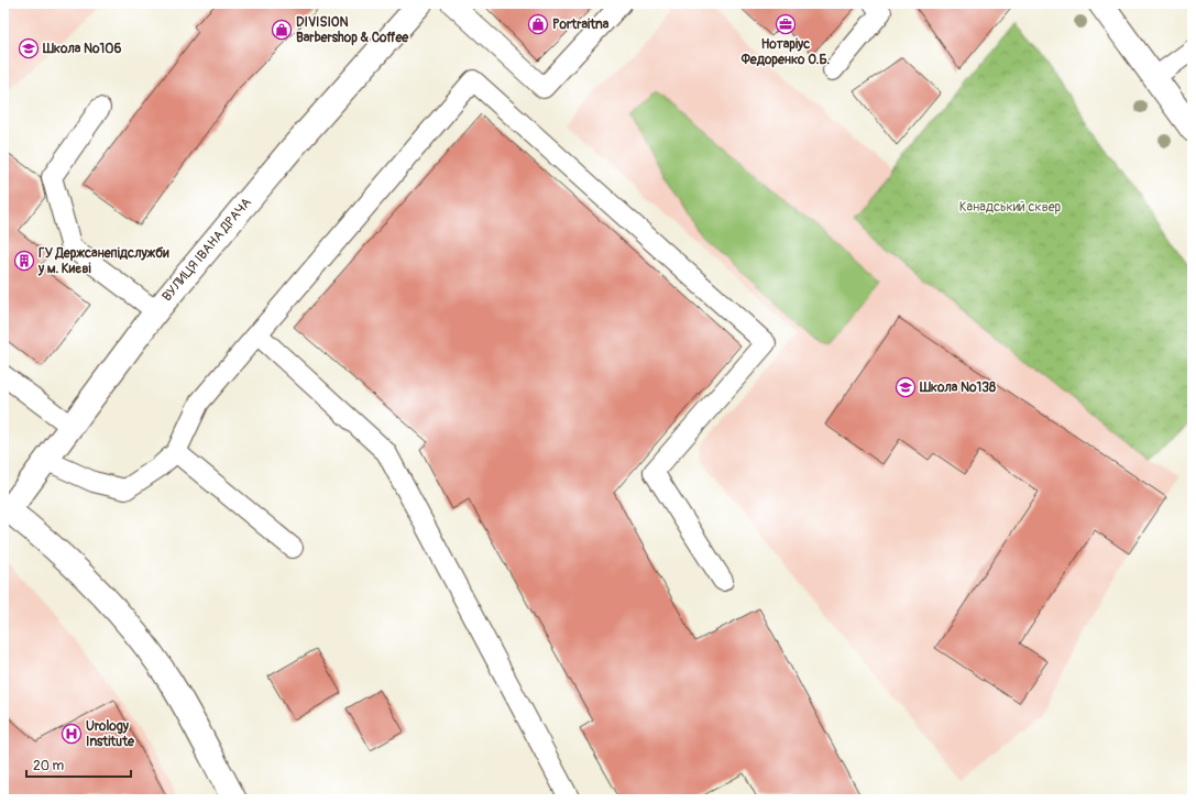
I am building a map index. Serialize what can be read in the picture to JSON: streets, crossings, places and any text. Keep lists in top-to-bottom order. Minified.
{"streets":{"street":["ВУЛИЦЯ ІВАНА ДРАЧА"]},"parks":["Канадський сквер"],"places":{"shop":["Portraitna","DIVISION Barbershop & Coffee"],"office":["Нотаріус Федоренко О.Б."],"school or university":["Школа №106","Школа №138"],"building":["ГУ Держсанепідслужби у м. Києві"],"hospital":["Urology Institute"]},"scale_bar":"20 m"}
